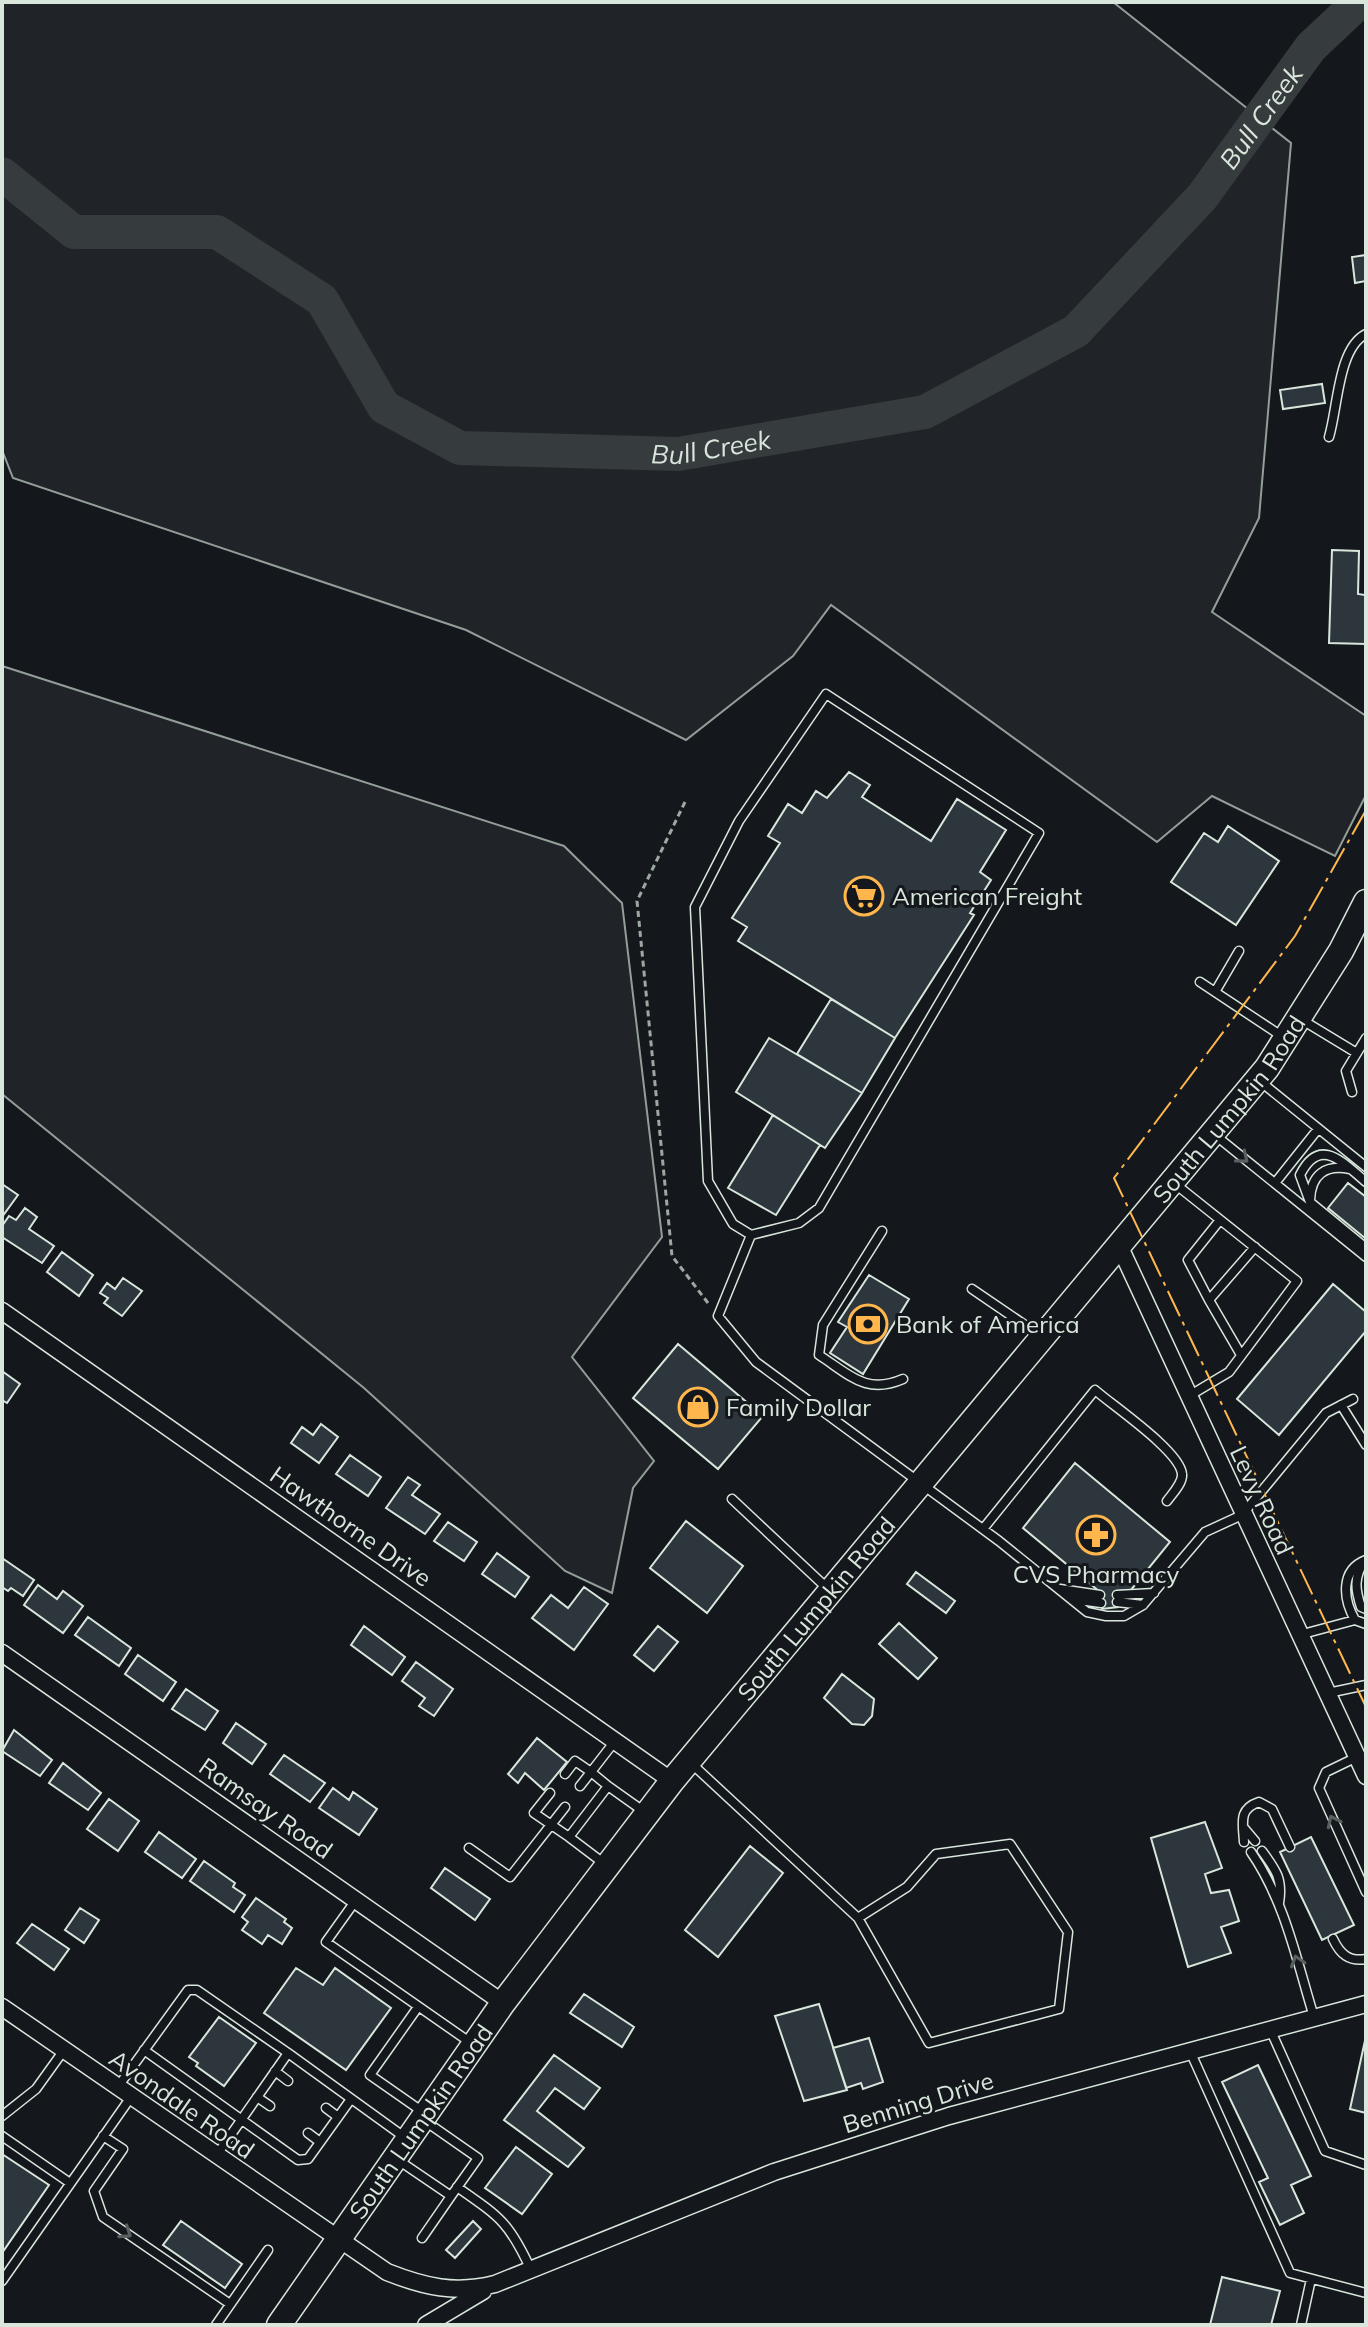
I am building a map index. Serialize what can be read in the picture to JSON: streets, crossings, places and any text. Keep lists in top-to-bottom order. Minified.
{"streets":{"main road":["South Lumpkin Road"],"street":["Levy Road","Hawthorne Drive","Ramsay Road","Benning Drive","Avondale Road"]},"crossings":[["South Lumpkin Road","Levy Road"],["South Lumpkin Road","Hawthorne Drive"],["South Lumpkin Road","Ramsay Road"],["South Lumpkin Road","Benning Drive"],["South Lumpkin Road","Avondale Road"],["Benning Drive","Avondale Road"]],"water":["Bull Creek"],"places":{"supermarket":["American Freight"],"bank":["Bank of America"],"shop":["Family Dollar"],"pharmacy":["CVS Pharmacy"]}}
